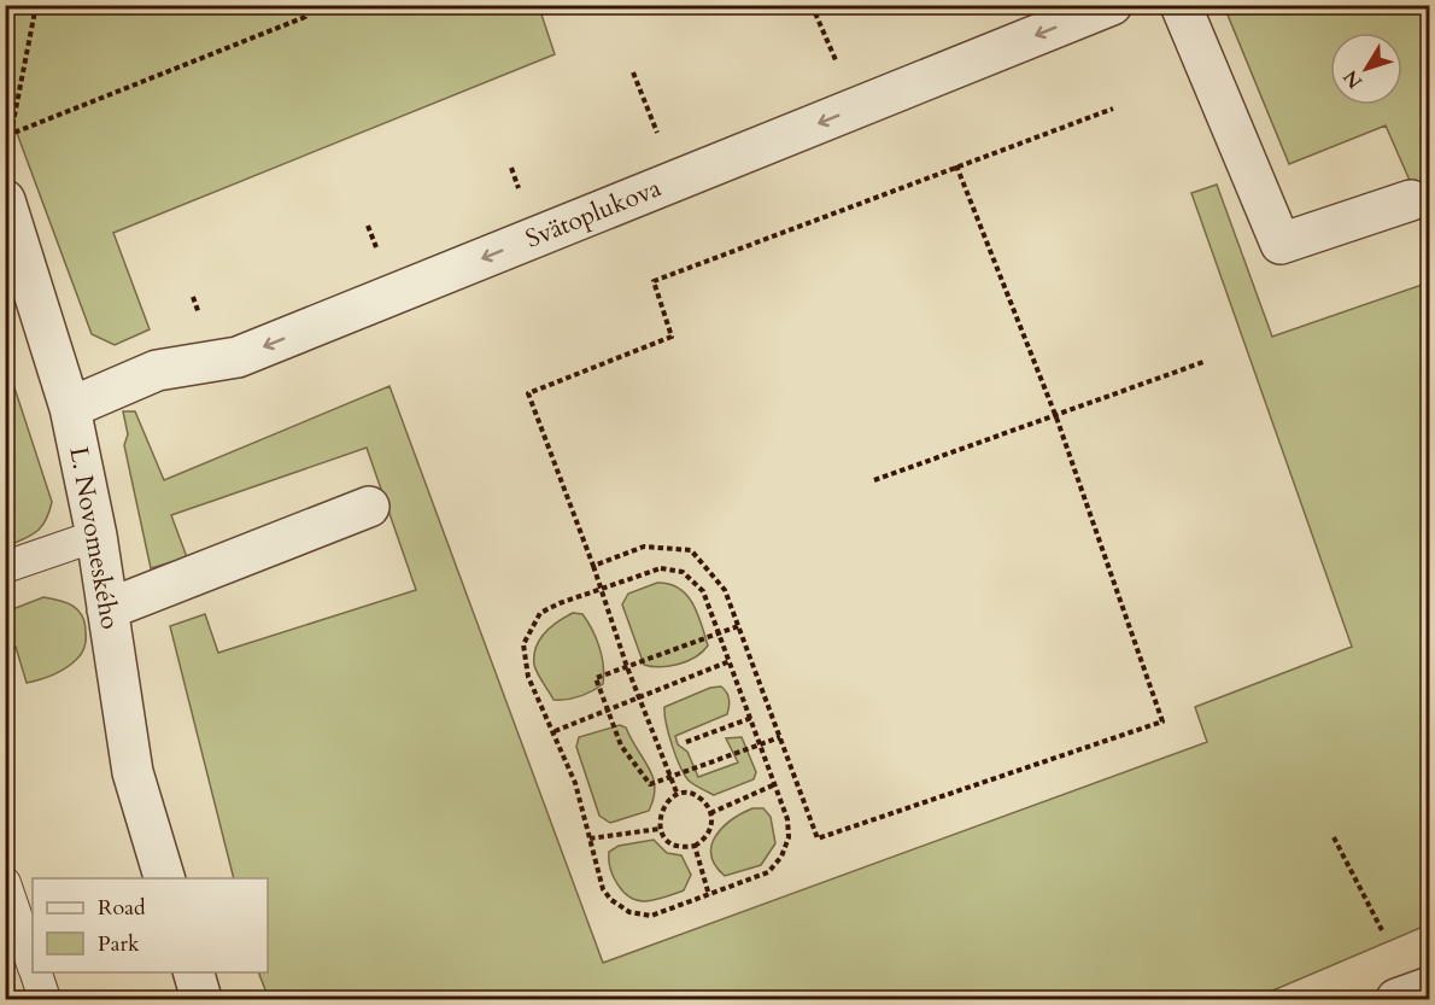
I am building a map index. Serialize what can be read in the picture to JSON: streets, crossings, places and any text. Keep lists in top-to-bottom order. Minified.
{"streets":{"street":["Svätoplukova","L. Novomeského"]},"crossings":[["Svätoplukova","L. Novomeského"]],"one_way":["Svätoplukova"],"legend":["Road","Park"],"north":"bottom left"}
